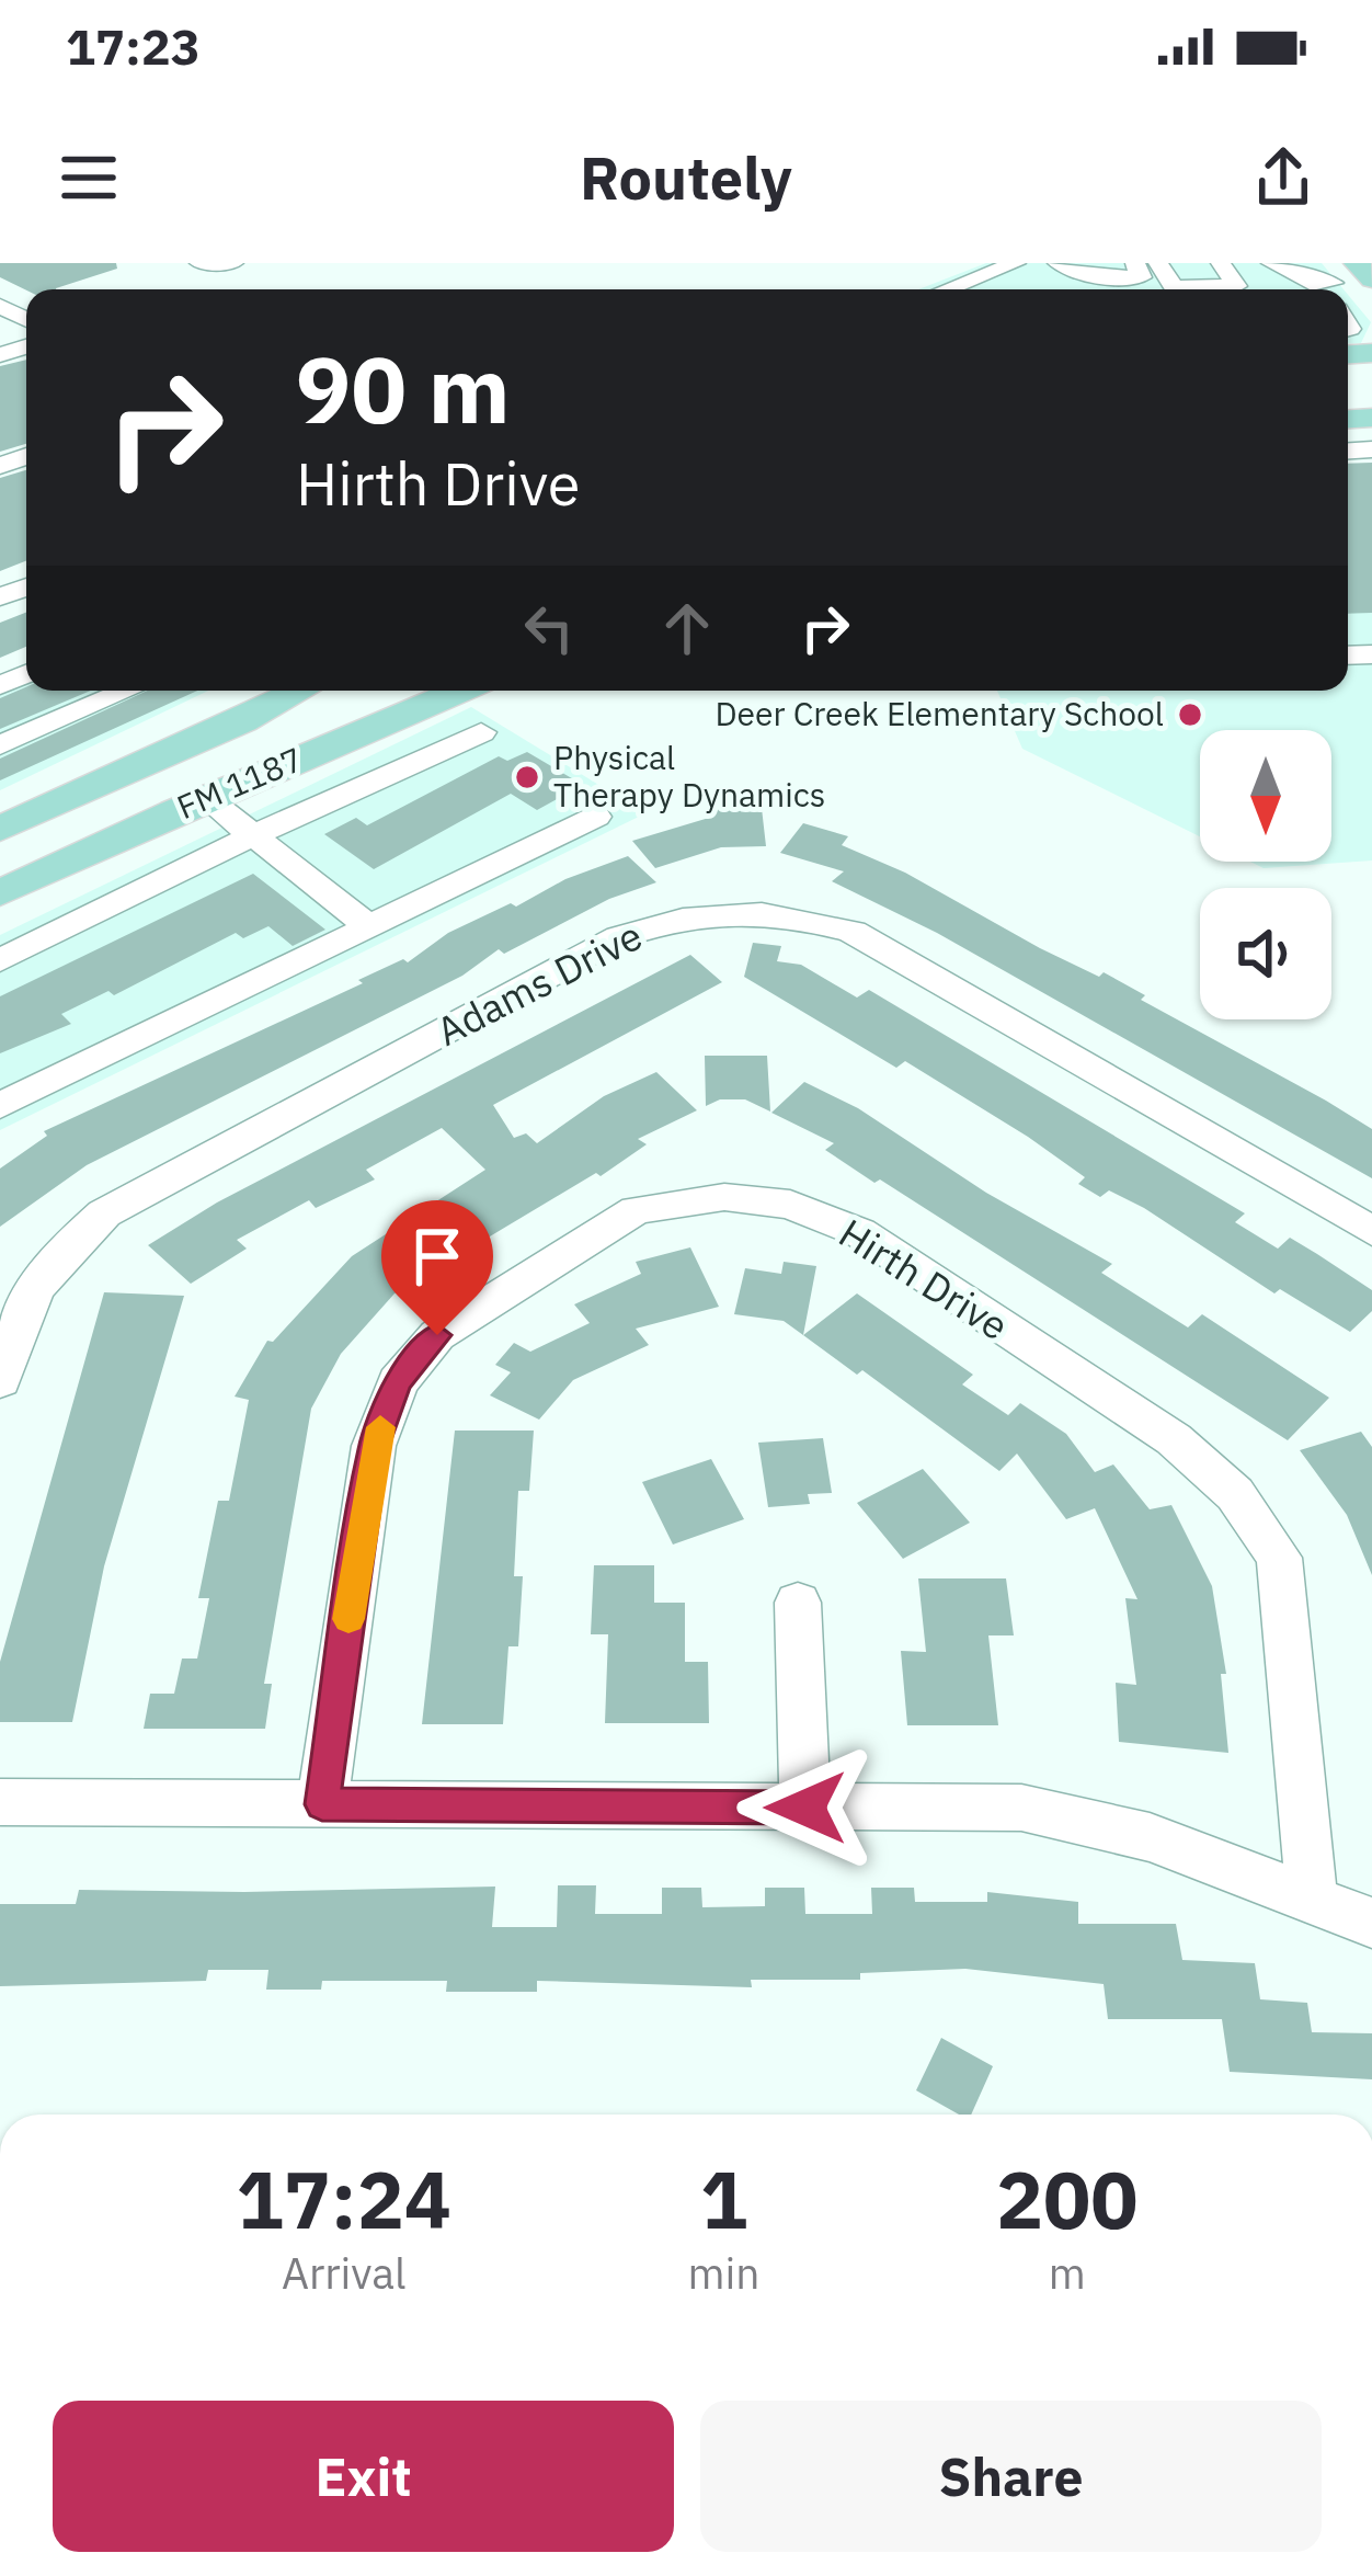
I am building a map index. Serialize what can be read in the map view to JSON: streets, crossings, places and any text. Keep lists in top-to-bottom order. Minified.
{"streets":{"main road":["FM 1187"],"street":["Adams Drive","Hirth Drive"]},"places":["Deer Creek Elementary School","Physical Therapy Dynamics"],"north":"bottom","page":{"status":"17:23","header":"Routely","turn":["90 m","Hirth Drive"],"eta":["17:24","Arrival","1","min","200","m"],"buttons":["Exit","Share"]}}
